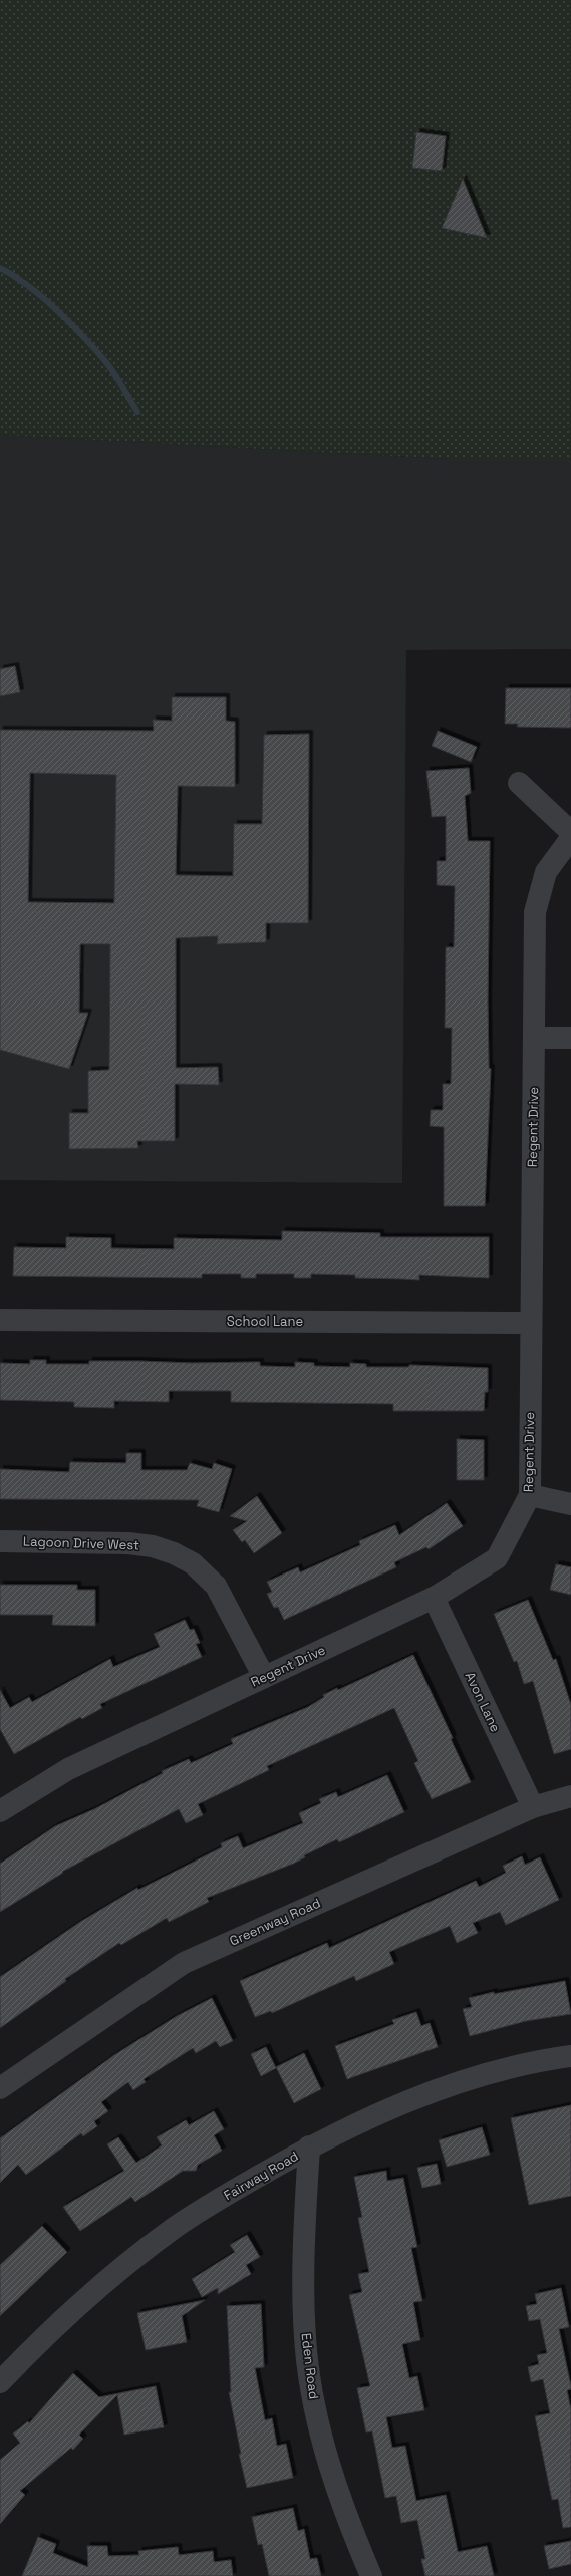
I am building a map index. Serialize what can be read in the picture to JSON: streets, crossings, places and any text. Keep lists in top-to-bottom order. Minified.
{"streets":{"street":["Regent Drive","School Lane","Lagoon Drive West","Avon Lane","Greenway Road","Fairway Road","Eden Road"]},"crossings":[["Regent Drive","School Lane"],["Regent Drive","Lagoon Drive West"],["Regent Drive","Avon Lane"],["Avon Lane","Greenway Road"],["Fairway Road","Eden Road"]]}
